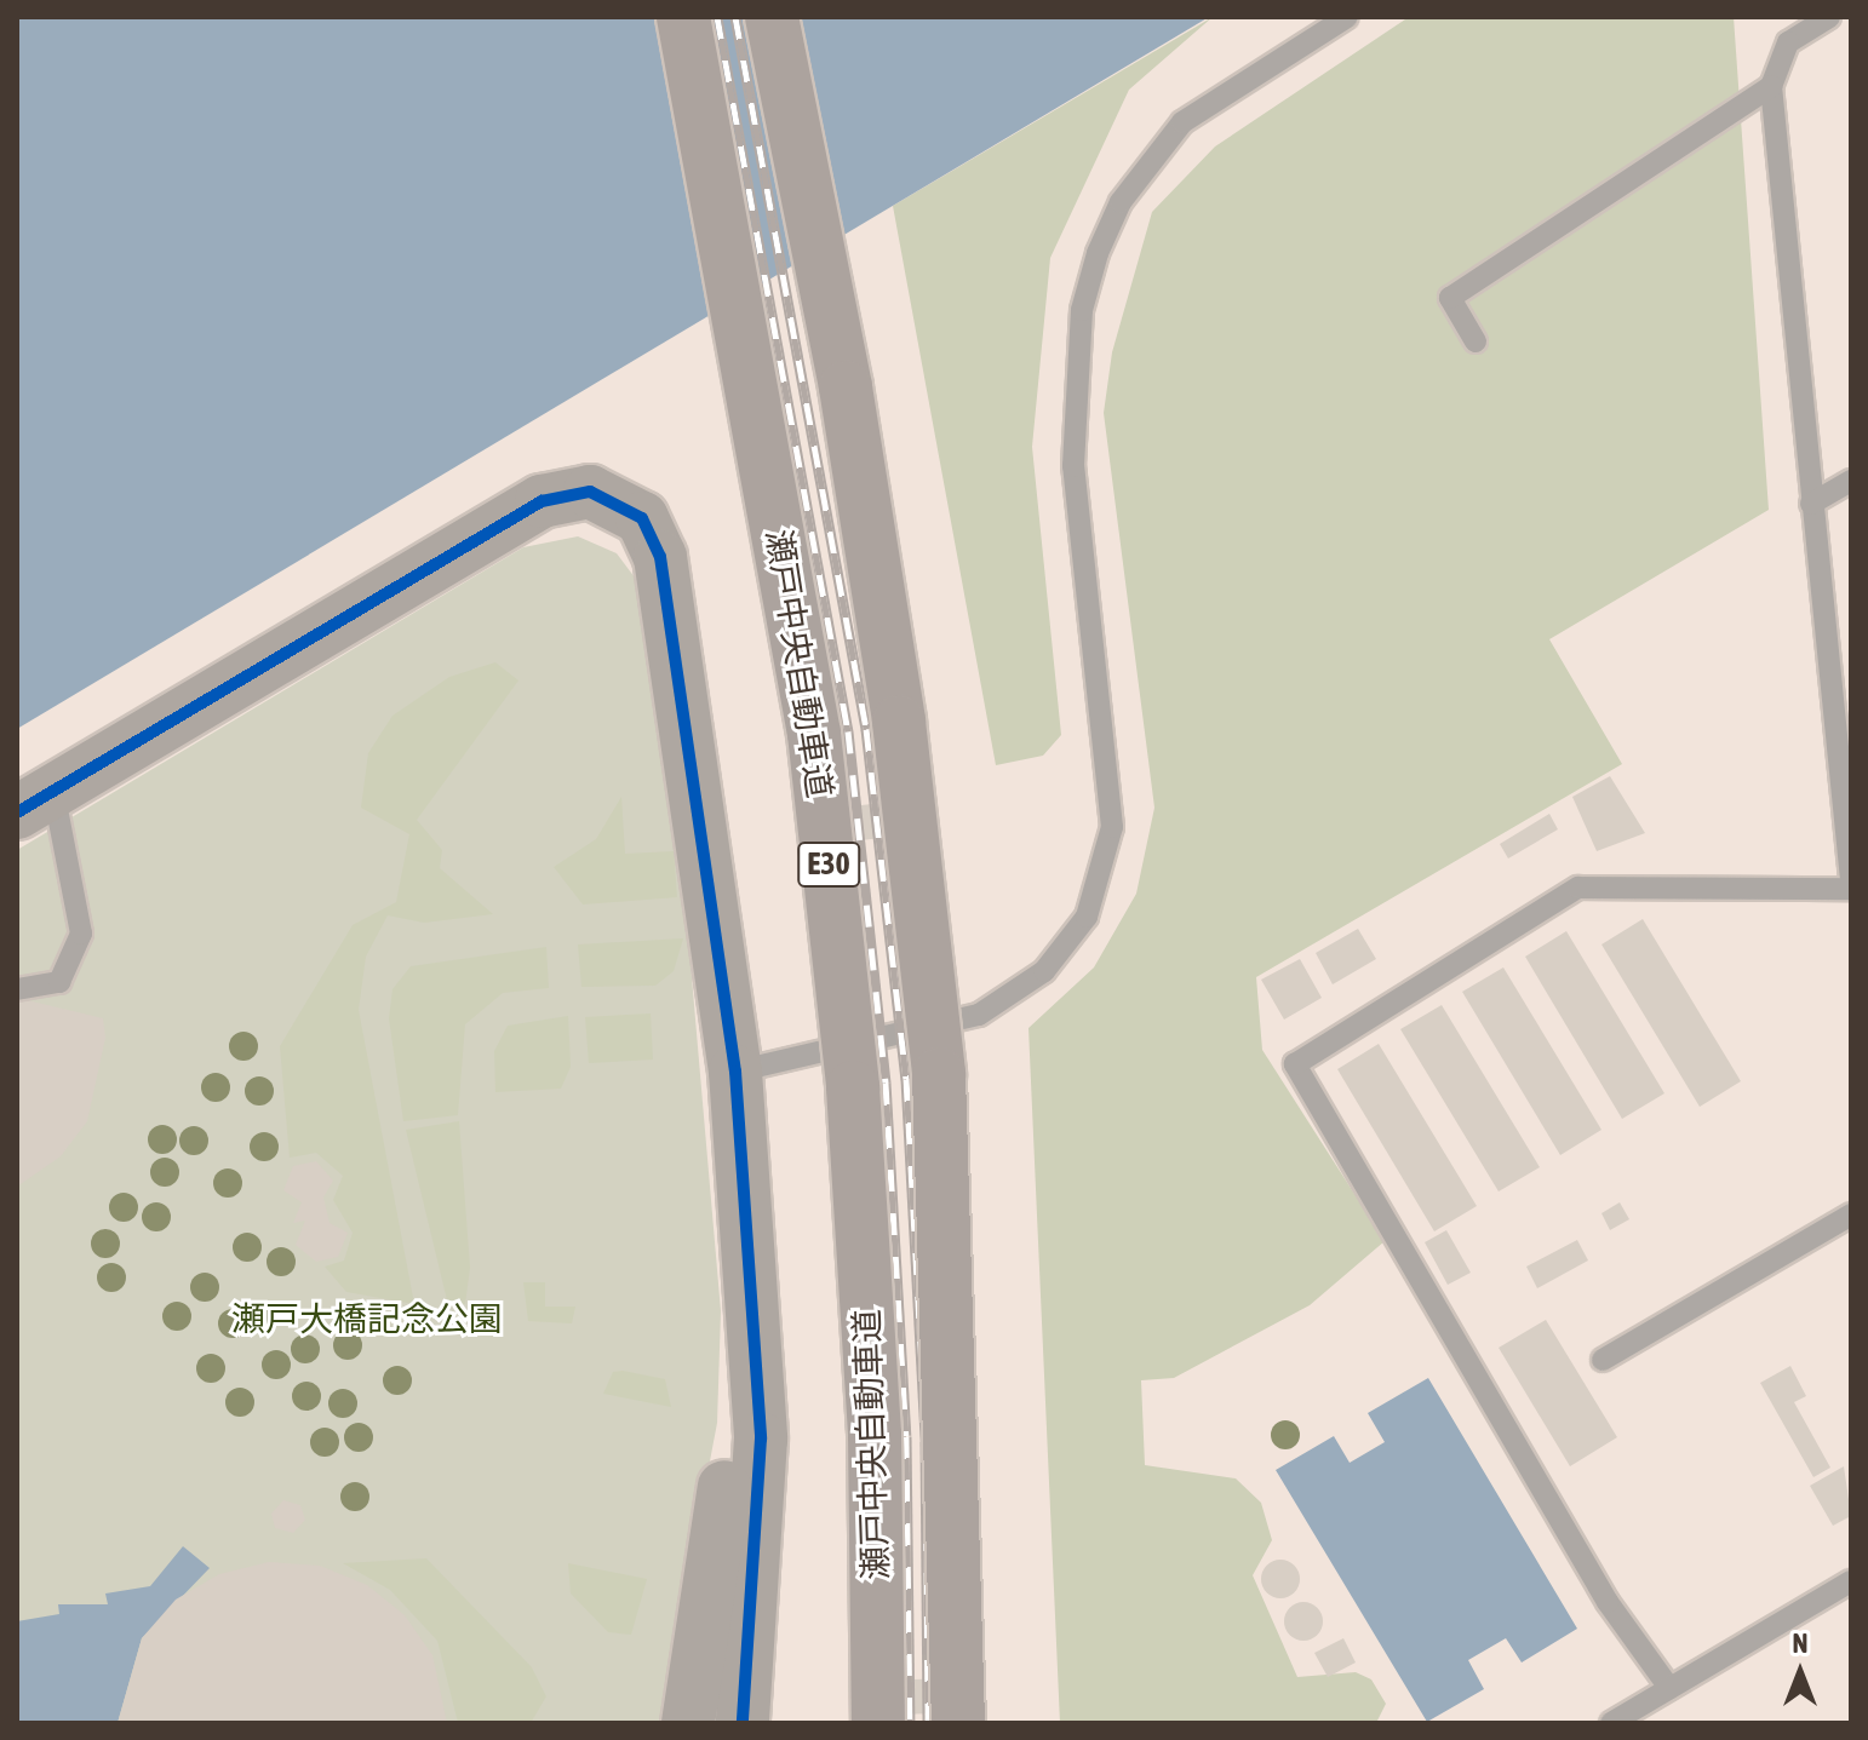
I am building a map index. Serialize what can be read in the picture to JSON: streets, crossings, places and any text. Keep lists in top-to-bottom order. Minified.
{"streets":{"highway":["瀬戸中央自動車道","E30"]},"parks":["瀬戸大橋記念公園"],"north":"top"}
